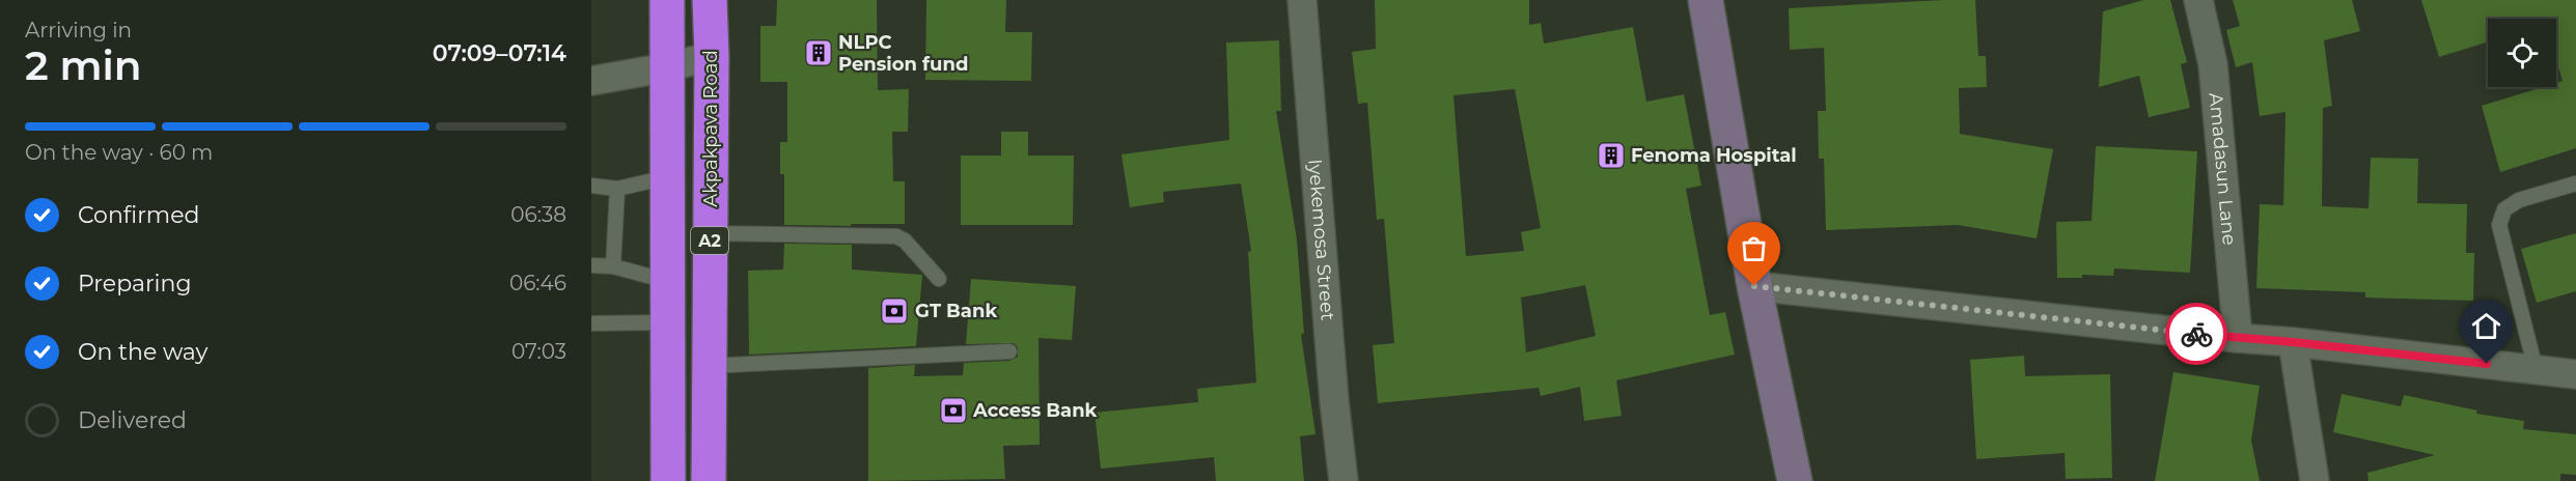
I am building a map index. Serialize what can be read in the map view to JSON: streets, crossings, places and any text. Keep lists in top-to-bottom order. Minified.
{"streets":{"highway":["Akpakpava Road","A2"],"street":["Amadasun Lane","Iyekemosa Street"]},"places":{"building":["NLPC Pension fund","Fenoma Hospital"],"bank":["GT Bank","Access Bank"]},"page":{"heading":["2 min","Arriving in","07:09–07:14"],"bar":"On the way · 60 m","list":[["Confirmed","06:38"],["Preparing","06:46"],["On the way","07:03"],"Delivered"]}}
